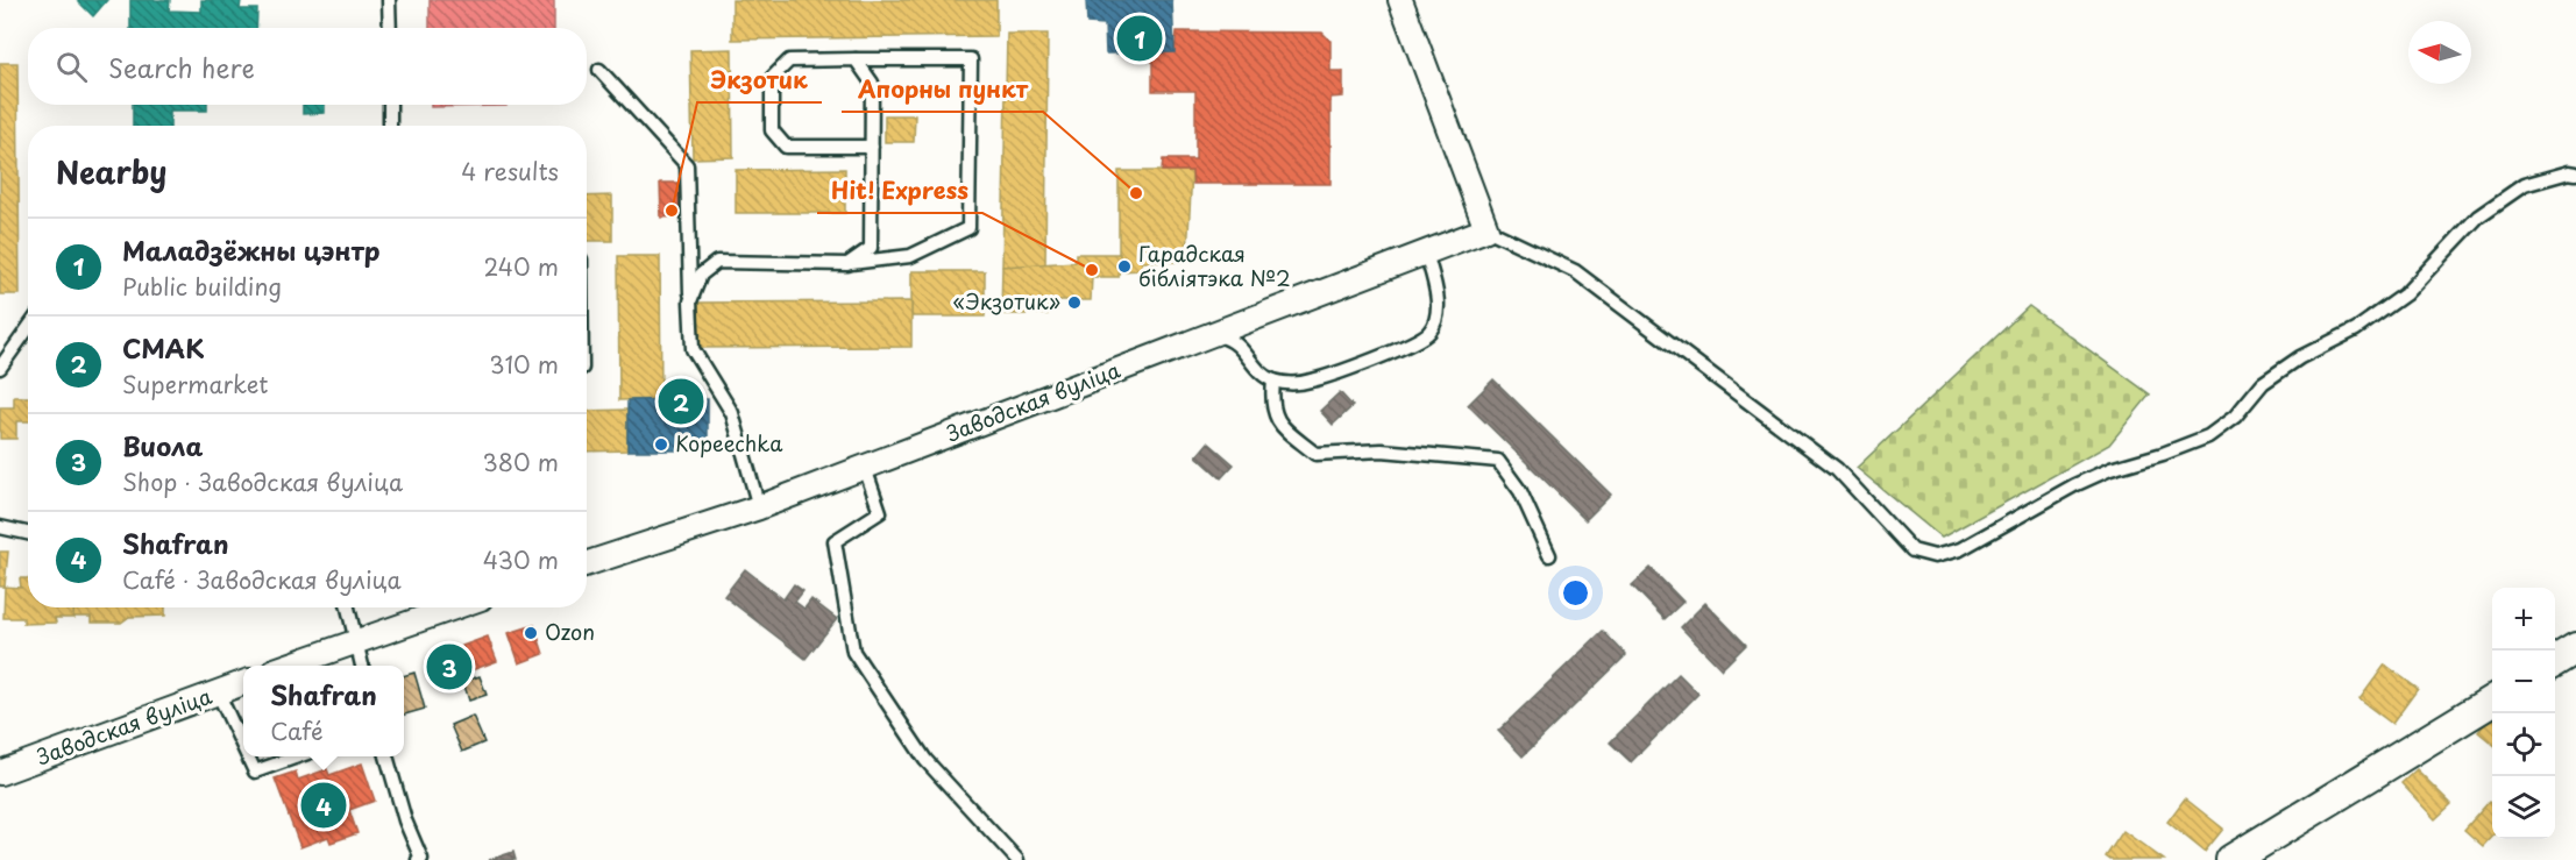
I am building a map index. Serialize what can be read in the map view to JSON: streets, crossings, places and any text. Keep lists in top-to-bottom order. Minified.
{"streets":{"street":["Заводская вуліца"]},"places":["Апорны пункт","Экзотик","Гарадская бібліятэка №2","Hit! Express","«Экзотик»","Kopeechka","Ozon"],"north":"left","page":{"pins":["1","2","3","4"],"search":"Search here","heading":["Nearby","4 results"],"list":[{"mark":"1","name":"Маладзёжны цэнтр","note":"Public building","value":"240 m"},{"mark":"2","name":"СМАК","note":"Supermarket","value":"310 m"},{"mark":"3","name":"Виола","note":"Shop · Заводская вуліца","value":"380 m"},{"mark":"4","name":"Shafran","note":"Café · Заводская вуліца","value":"430 m"}],"map_buttons":["+","−"],"popup":["Shafran","Café"]}}
